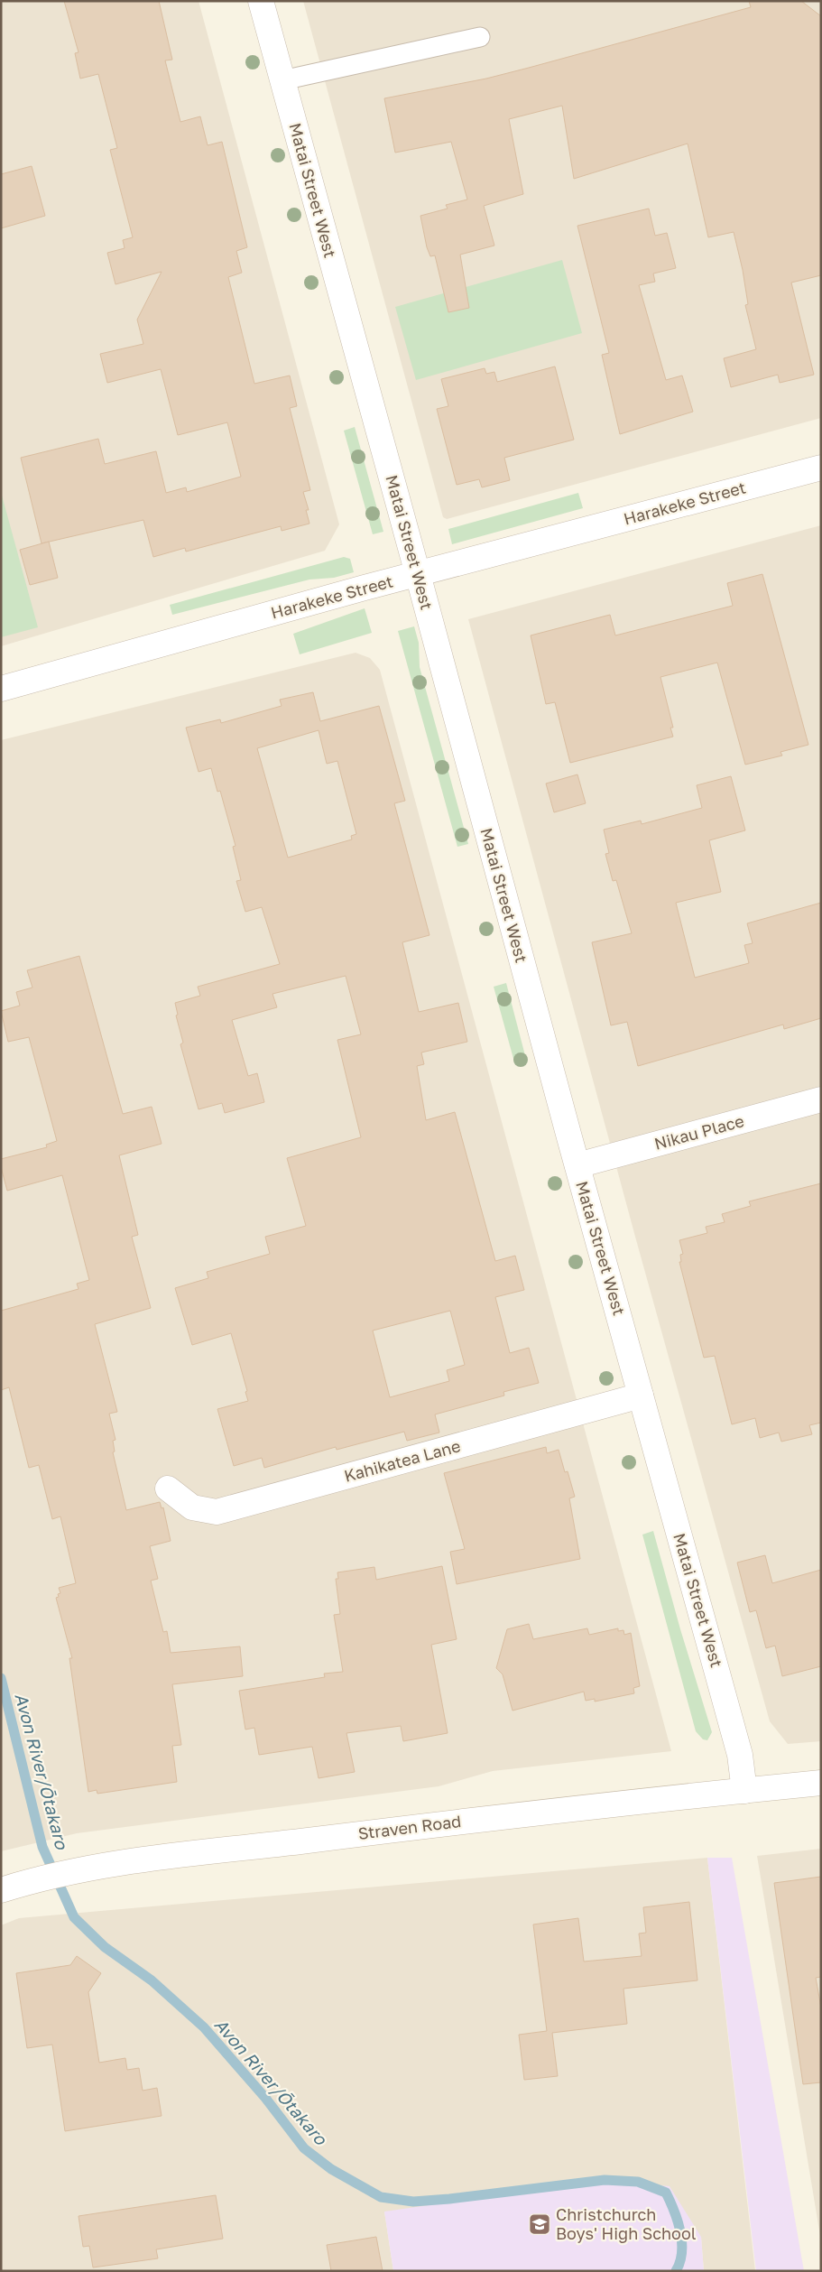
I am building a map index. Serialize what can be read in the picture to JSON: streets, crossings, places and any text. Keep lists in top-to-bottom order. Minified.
{"streets":{"street":["Matai Street West","Harakeke Street","Nikau Place","Kahikatea Lane","Straven Road"]},"crossings":[["Matai Street West","Harakeke Street"],["Matai Street West","Nikau Place"],["Matai Street West","Kahikatea Lane"],["Matai Street West","Straven Road"]],"water":["Avon River/Ōtakaro"],"places":{"school or university":["Christchurch Boys' High School"]}}
